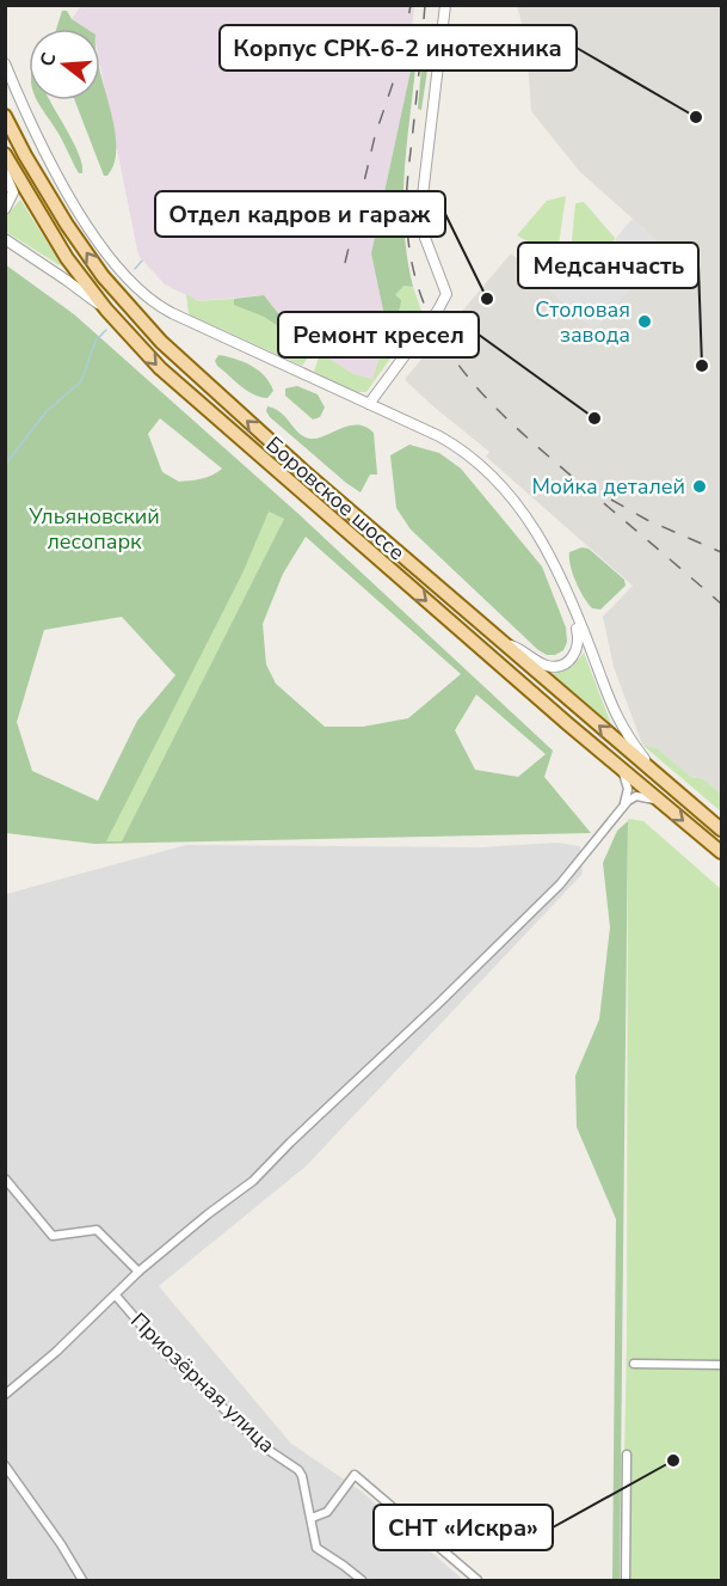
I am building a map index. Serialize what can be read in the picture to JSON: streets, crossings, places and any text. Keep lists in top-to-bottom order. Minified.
{"streets":{"main road":["Боровское шоссе"],"street":["Приозёрная улица"]},"parks":["Ульяновский лесопарк"],"places":["Корпус СРК-6-2 инотехника","Отдел кадров и гараж","Столовая завода","Медсанчасть","Ремонт кресел","Мойка деталей","СНТ «Искра»"],"north":"left"}
